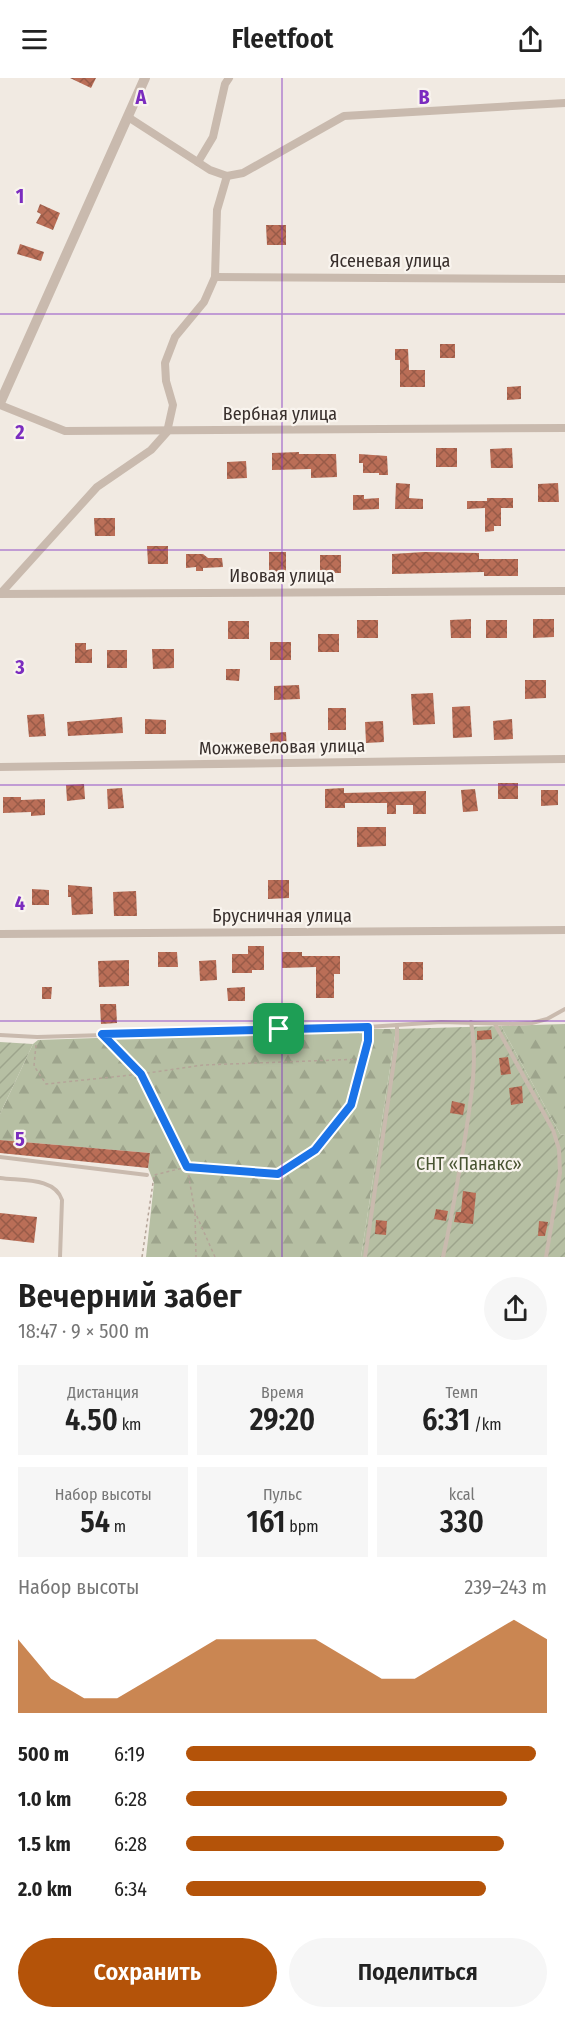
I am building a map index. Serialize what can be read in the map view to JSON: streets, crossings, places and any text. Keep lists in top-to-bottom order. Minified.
{"streets":{"street":["Ясеневая улица","Вербная улица","Ивовая улица","Можжевеловая улица","Брусничная улица"]},"parks":["СНТ «Панакс»"],"page":{"header":"Fleetfoot","heading":["Вечерний забег","18:47 · 9 × 500 m"],"stats":[["Дистанция","4.50 km"],["Время","29:20"],["Темп","6:31 /km"],["Набор высоты","54 m"],["Пульс","161 bpm"],["kcal","330"]],"chart":["Набор высоты","239–243 m"],"list":[{"name":"500 m","note":"6:19"},{"name":"1.0 km","note":"6:28"},{"name":"1.5 km","note":"6:28"},{"name":"2.0 km","note":"6:34"}],"buttons":["Сохранить","Поделиться"]},"grid":{"columns":["A","B"],"rows":["1","2","3","4","5"]}}
